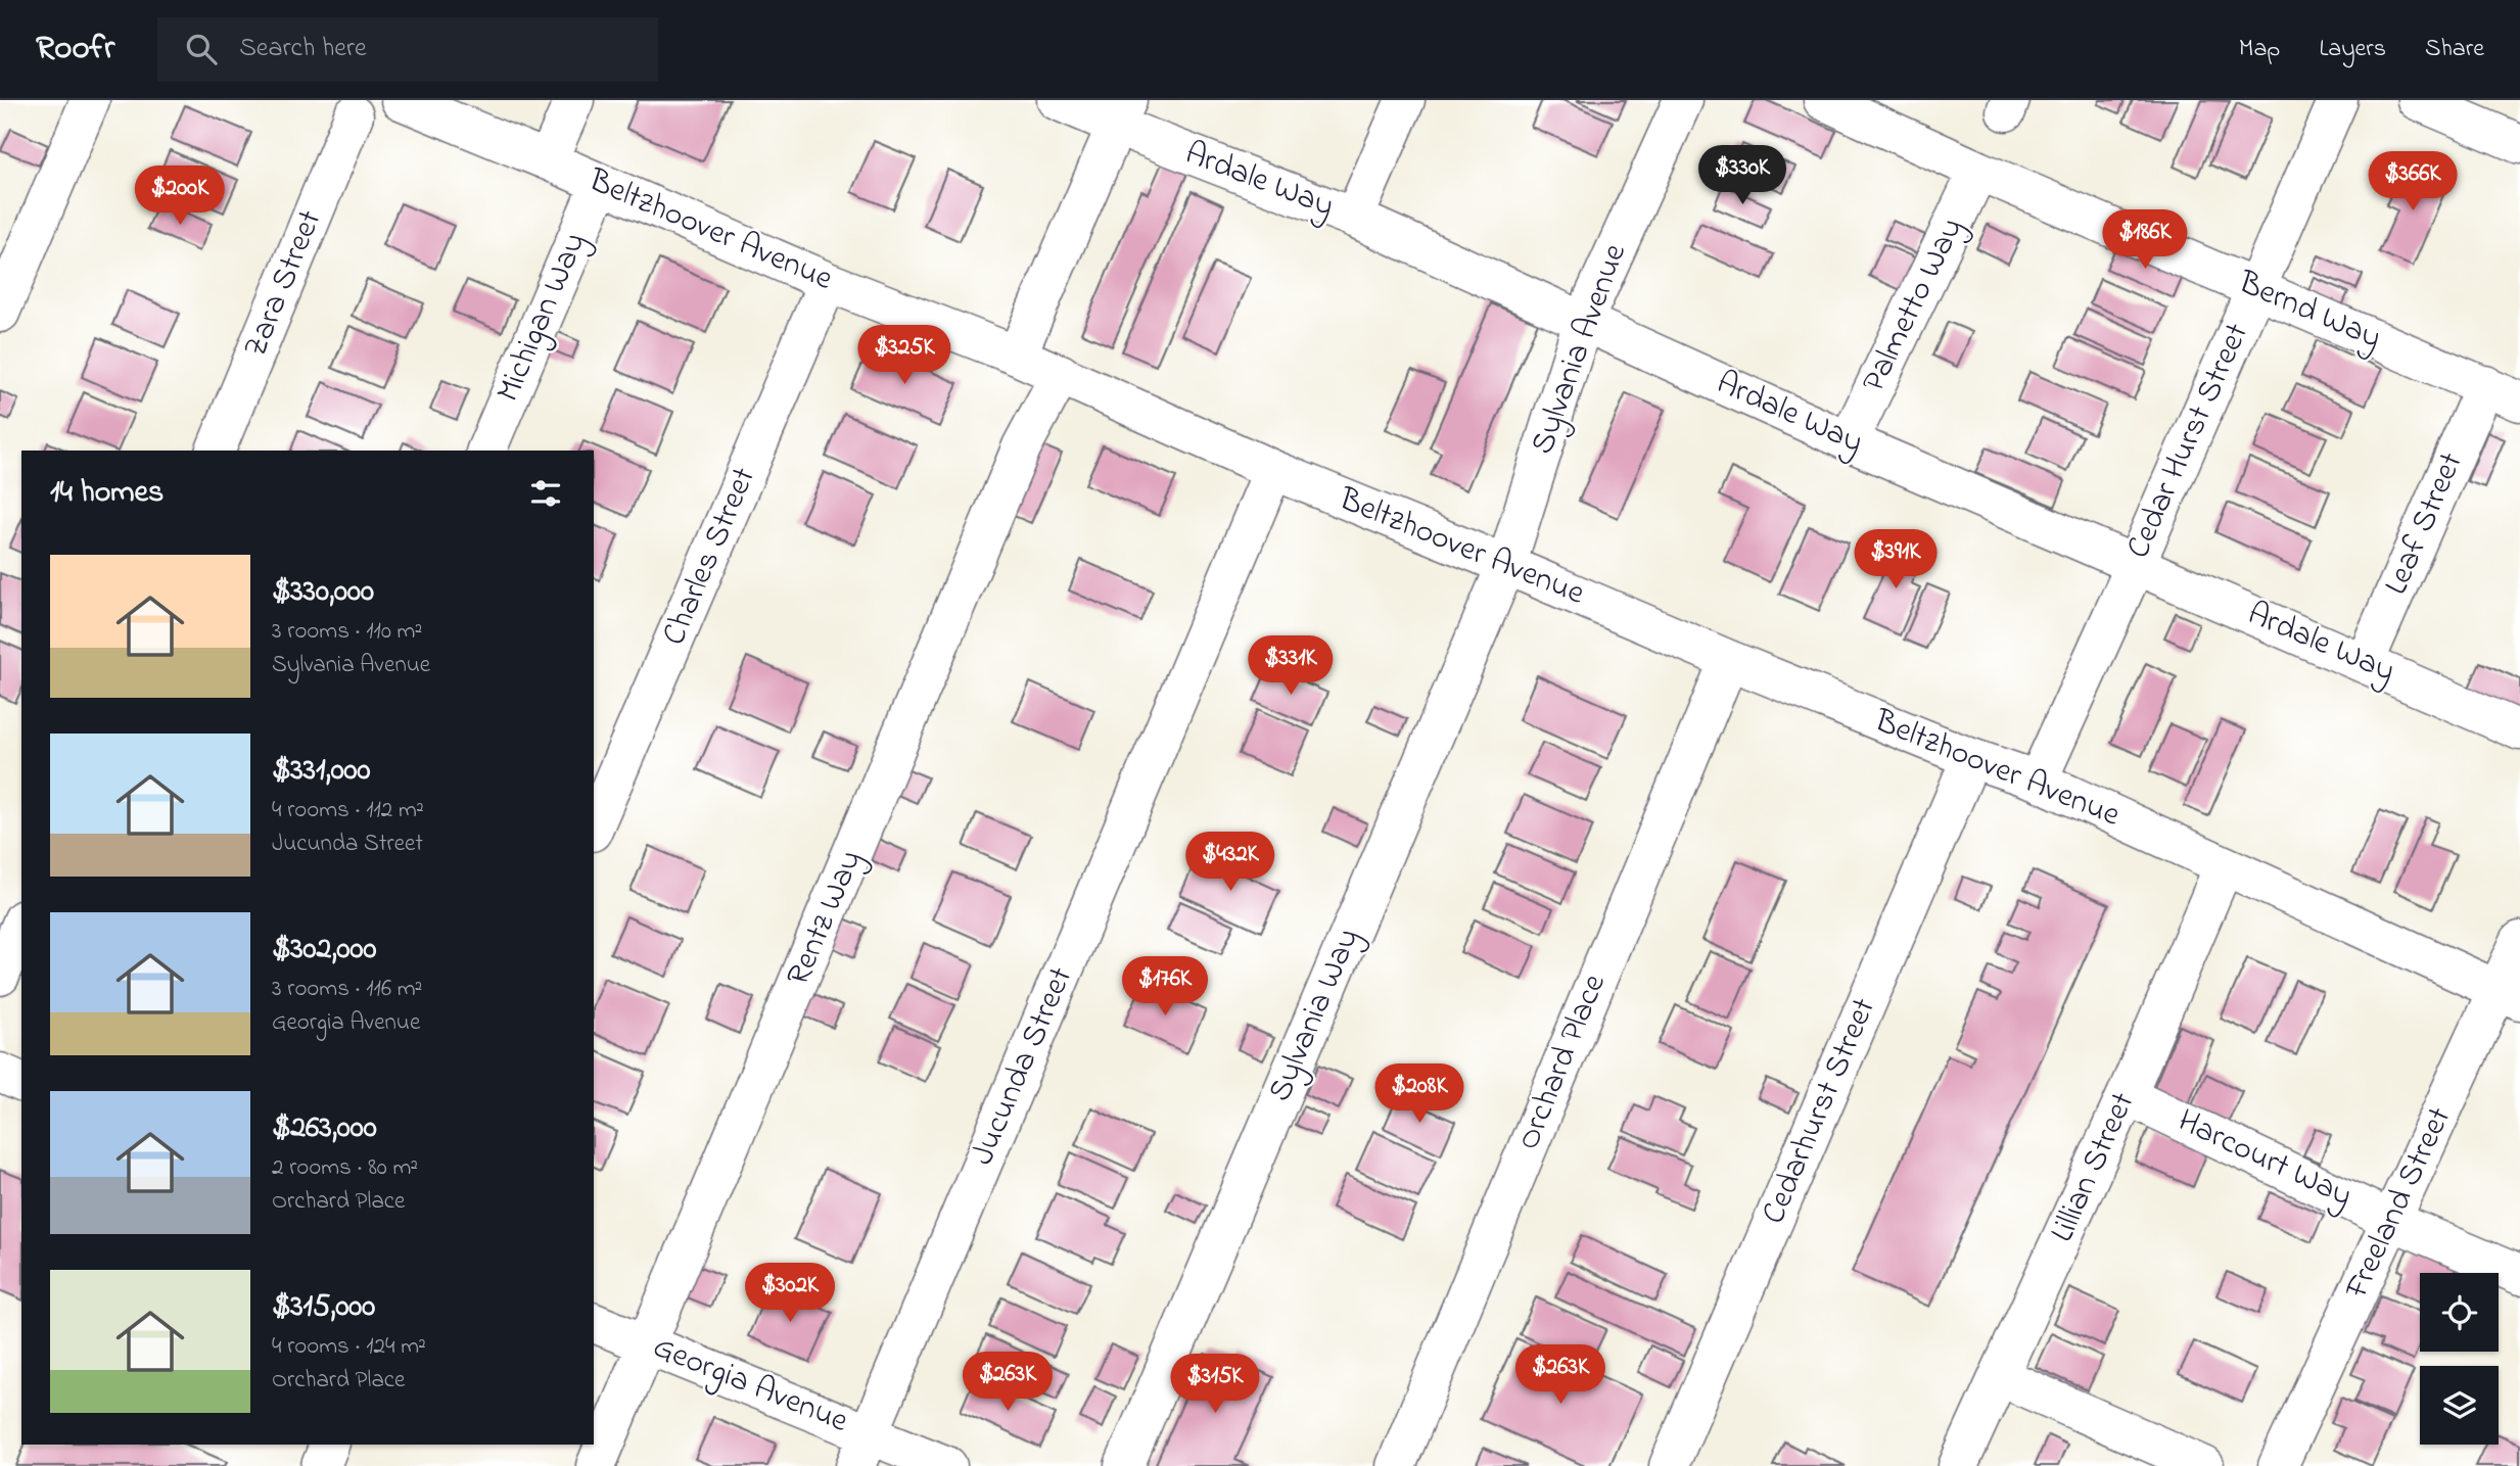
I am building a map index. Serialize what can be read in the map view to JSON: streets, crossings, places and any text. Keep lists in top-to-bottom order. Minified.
{"streets":{"street":["Ardale Way","Beltzhoover Avenue","Zara Street","Palmetto Way","Bernd Way","Michigan Way","Sylvania Avenue","Cedar Hurst Street","Leaf Street","Charles Street","Rentz Way","Sylvania Way","Orchard Place","Jucunda Street","Cedarhurst Street","Harcourt Way","Lillian Street","Freeland Street","Georgia Avenue"]},"crossings":[["Ardale Way","Palmetto Way"],["Ardale Way","Sylvania Avenue"],["Ardale Way","Cedar Hurst Street"],["Ardale Way","Leaf Street"],["Beltzhoover Avenue","Michigan Way"],["Beltzhoover Avenue","Sylvania Avenue"],["Beltzhoover Avenue","Cedar Hurst Street"],["Beltzhoover Avenue","Charles Street"],["Beltzhoover Avenue","Rentz Way"],["Beltzhoover Avenue","Sylvania Way"],["Beltzhoover Avenue","Orchard Place"],["Beltzhoover Avenue","Jucunda Street"],["Beltzhoover Avenue","Cedarhurst Street"],["Beltzhoover Avenue","Lillian Street"],["Beltzhoover Avenue","Freeland Street"],["Palmetto Way","Bernd Way"],["Bernd Way","Cedar Hurst Street"],["Bernd Way","Leaf Street"],["Sylvania Avenue","Sylvania Way"],["Rentz Way","Georgia Avenue"],["Jucunda Street","Georgia Avenue"],["Harcourt Way","Lillian Street"],["Harcourt Way","Freeland Street"]],"page":{"header":"Roofr","search":"Search here","nav":["Map","Layers","Share"],"price":["$330K","$366K","$200K","$186K","$325K","$391K","$331K","$432K","$176K","$208K","$302K","$263K","$263K","$315K"],"heading":"14 homes","list":[{"name":"$330,000","note":"3 rooms · 110 m² · Sylvania Avenue"},{"name":"$331,000","note":"4 rooms · 112 m² · Jucunda Street"},{"name":"$302,000","note":"3 rooms · 116 m² · Georgia Avenue"},{"name":"$263,000","note":"2 rooms · 80 m² · Orchard Place"},{"name":"$315,000","note":"4 rooms · 124 m² · Orchard Place"}]}}
